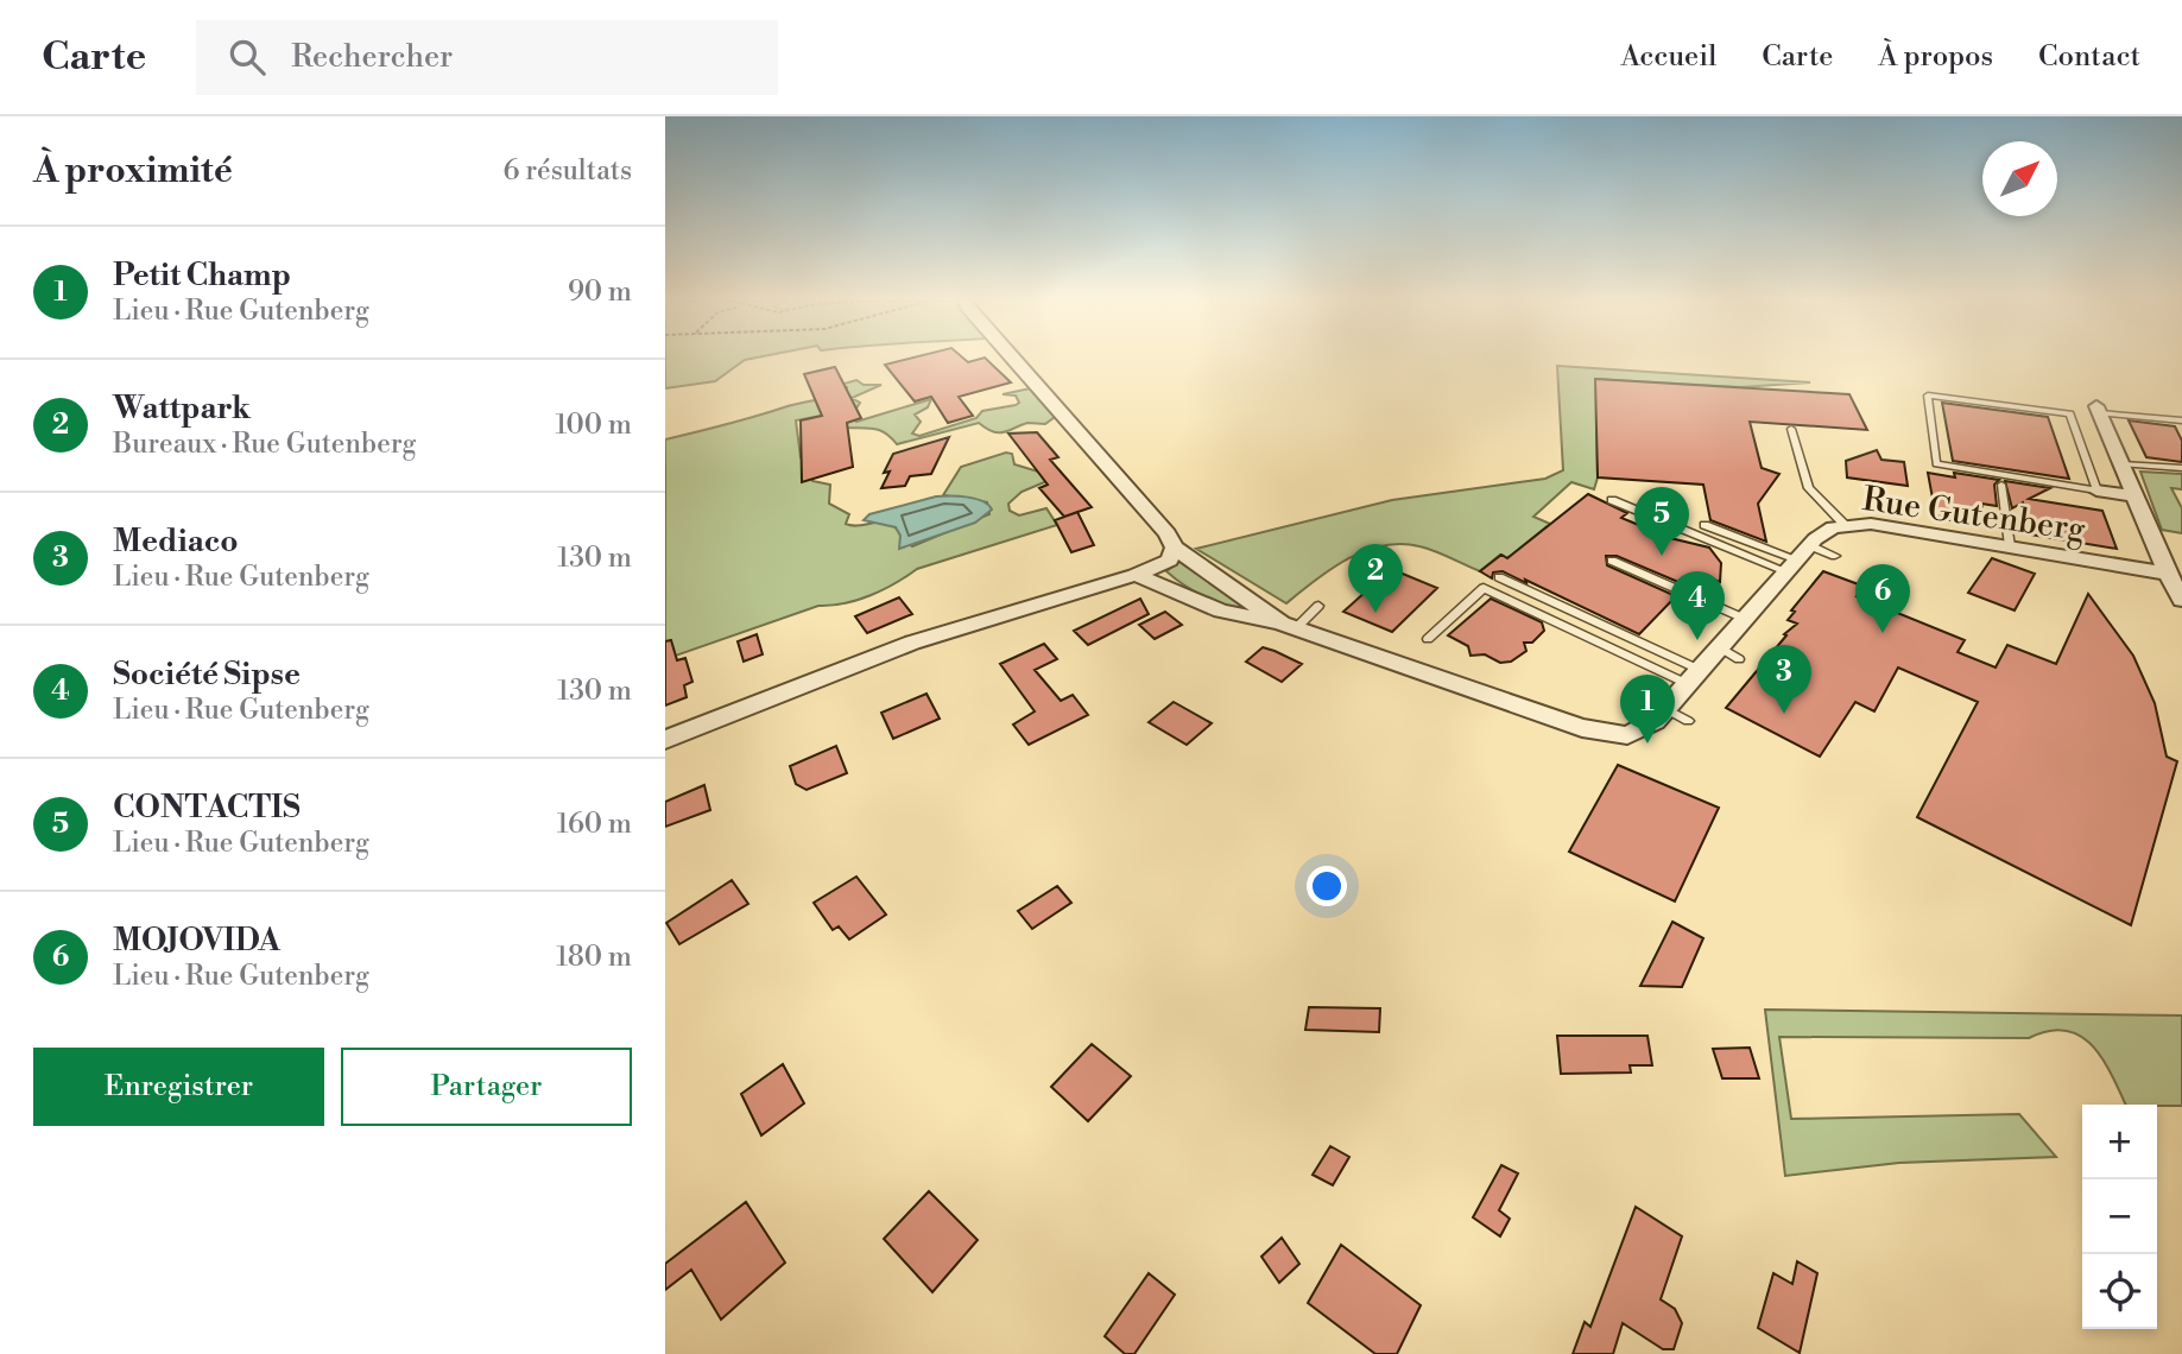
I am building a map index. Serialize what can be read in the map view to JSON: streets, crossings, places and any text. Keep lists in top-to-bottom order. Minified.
{"streets":{"street":["Rue Gutenberg"]},"north":"top right","page":{"header":"Carte","search":"Rechercher","nav":["Accueil","Carte","À propos","Contact"],"heading":["À proximité","6 résultats"],"list":[{"mark":"1","name":"Petit Champ","note":"Lieu · Rue Gutenberg","value":"90 m"},{"mark":"2","name":"Wattpark","note":"Bureaux · Rue Gutenberg","value":"100 m"},{"mark":"3","name":"Mediaco","note":"Lieu · Rue Gutenberg","value":"130 m"},{"mark":"4","name":"Société Sipse","note":"Lieu · Rue Gutenberg","value":"130 m"},{"mark":"5","name":"CONTACTIS","note":"Lieu · Rue Gutenberg","value":"160 m"},{"mark":"6","name":"MOJOVIDA","note":"Lieu · Rue Gutenberg","value":"180 m"}],"pins":["5","2","6","4","3","1"],"buttons":["Enregistrer","Partager"],"map_buttons":["+","−"]}}
